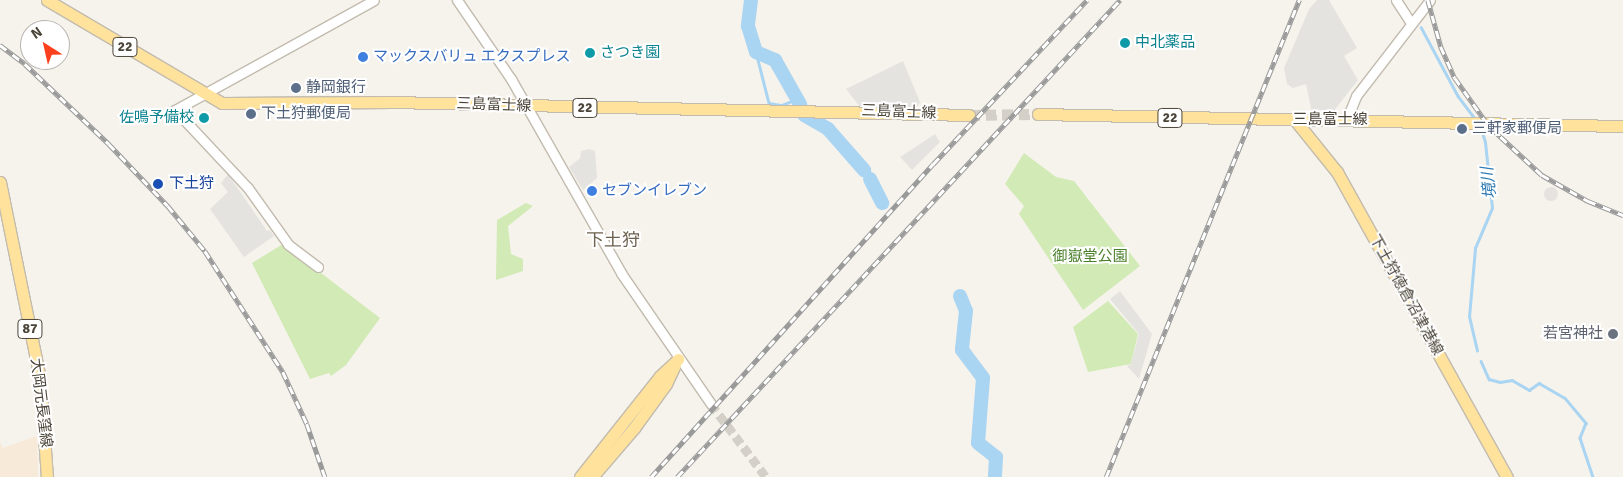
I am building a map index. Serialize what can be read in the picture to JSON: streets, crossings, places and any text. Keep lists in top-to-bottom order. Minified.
{"streets":{"main road":["22","三島富士線","下土狩徳倉沼津港線","87","大岡元長窪線"]},"crossings":[["三島富士線","下土狩徳倉沼津港線"]],"districts":["下土狩"],"water":["境川"],"parks":["御嶽堂公園"],"places":["中北薬品","さつき園","マックスバリュ エクスプレス","静岡銀行","下土狩郵便局","佐鳴予備校","三軒家郵便局","下土狩","セブンイレブン","若宮神社"],"north":"top left"}
